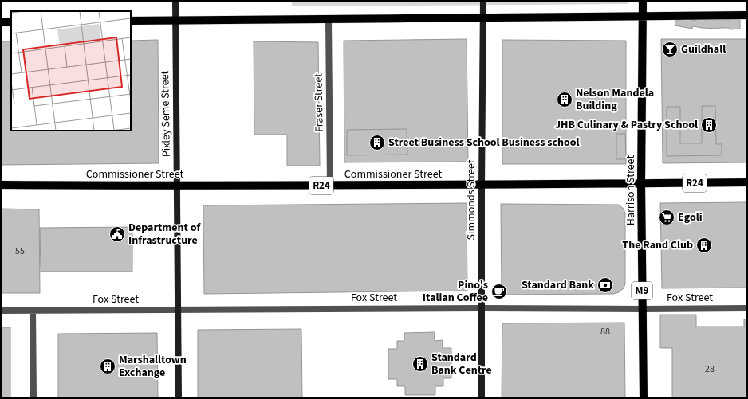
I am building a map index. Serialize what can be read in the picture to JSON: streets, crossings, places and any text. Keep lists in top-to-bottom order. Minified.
{"streets":{"main road":["Pixley Seme Street","Commissioner Street","R24","Harrison Street","Simmonds Street","M9"],"street":["Fraser Street","Fox Street"]},"crossings":[["Fraser Street","Commissioner Street"],["Pixley Seme Street","Commissioner Street"],["Pixley Seme Street","Fox Street"],["Commissioner Street","Harrison Street"],["Commissioner Street","Simmonds Street"],["Harrison Street","Fox Street"],["Simmonds Street","Fox Street"]],"places":{"bar":["Guildhall"],"building":["Nelson Mandela Building","JHB Culinary & Pastry School","Street Business School Business school","The Rand Club","Standard Bank Centre","Marshalltown Exchange"],"supermarket":["Egoli"],"public building":["Department of Infrastructure"],"bank":["Standard Bank"],"cafe":["Pino's Italian Coffee"]},"house_numbers":["55","88","28"]}
